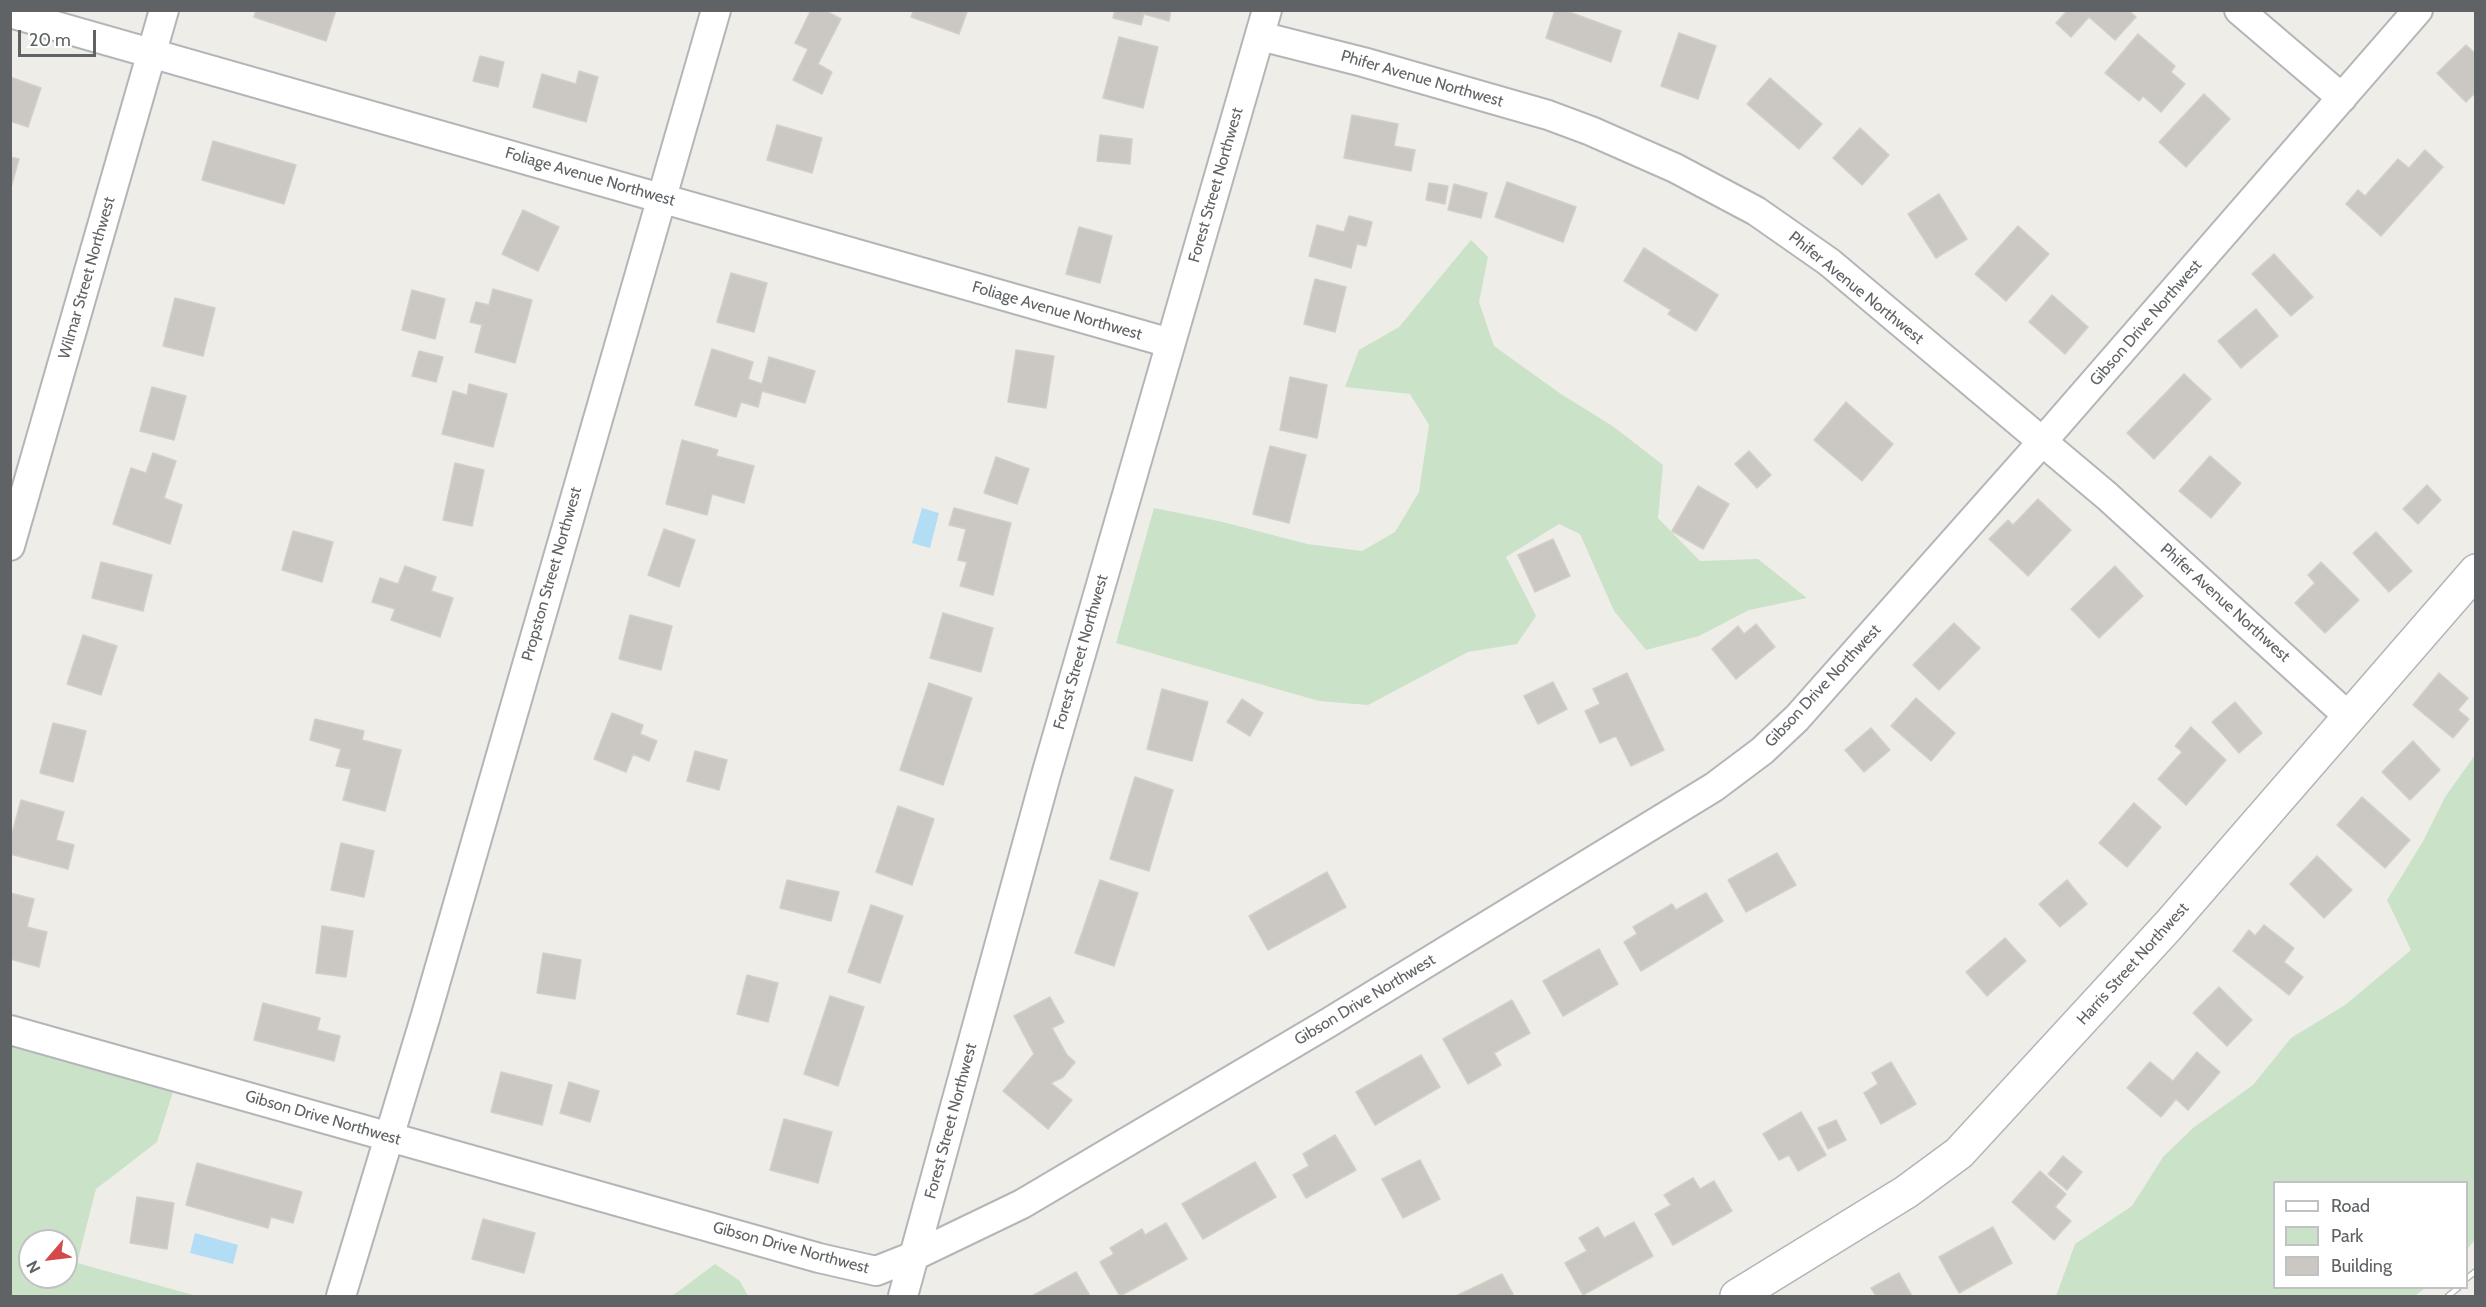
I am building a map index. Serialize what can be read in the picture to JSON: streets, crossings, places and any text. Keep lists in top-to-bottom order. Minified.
{"streets":{"street":["Phifer Avenue Northwest","Foliage Avenue Northwest","Forest Street Northwest","Wilmar Street Northwest","Gibson Drive Northwest","Propston Street Northwest","Harris Street Northwest"]},"crossings":[["Phifer Avenue Northwest","Forest Street Northwest"],["Phifer Avenue Northwest","Gibson Drive Northwest"],["Phifer Avenue Northwest","Harris Street Northwest"],["Foliage Avenue Northwest","Forest Street Northwest"],["Foliage Avenue Northwest","Wilmar Street Northwest"],["Foliage Avenue Northwest","Propston Street Northwest"],["Forest Street Northwest","Gibson Drive Northwest"],["Gibson Drive Northwest","Propston Street Northwest"]],"legend":["Road","Park","Building"],"scale_bar":"20 m","north":"bottom left"}
